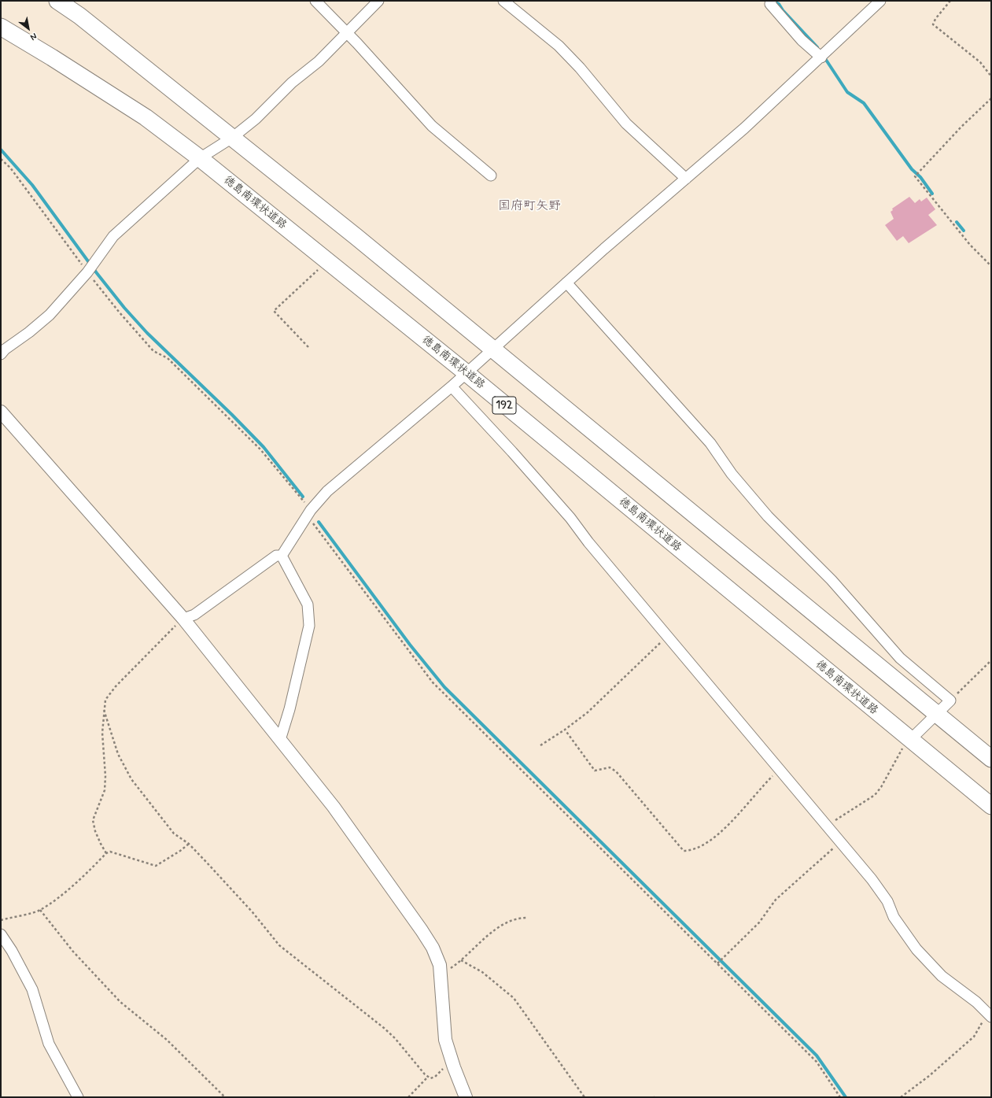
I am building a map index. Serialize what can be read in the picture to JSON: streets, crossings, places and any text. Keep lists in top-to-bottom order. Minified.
{"streets":{"highway":["徳島南環状道路","192"]},"districts":["国府町矢野"],"north":"bottom right"}
